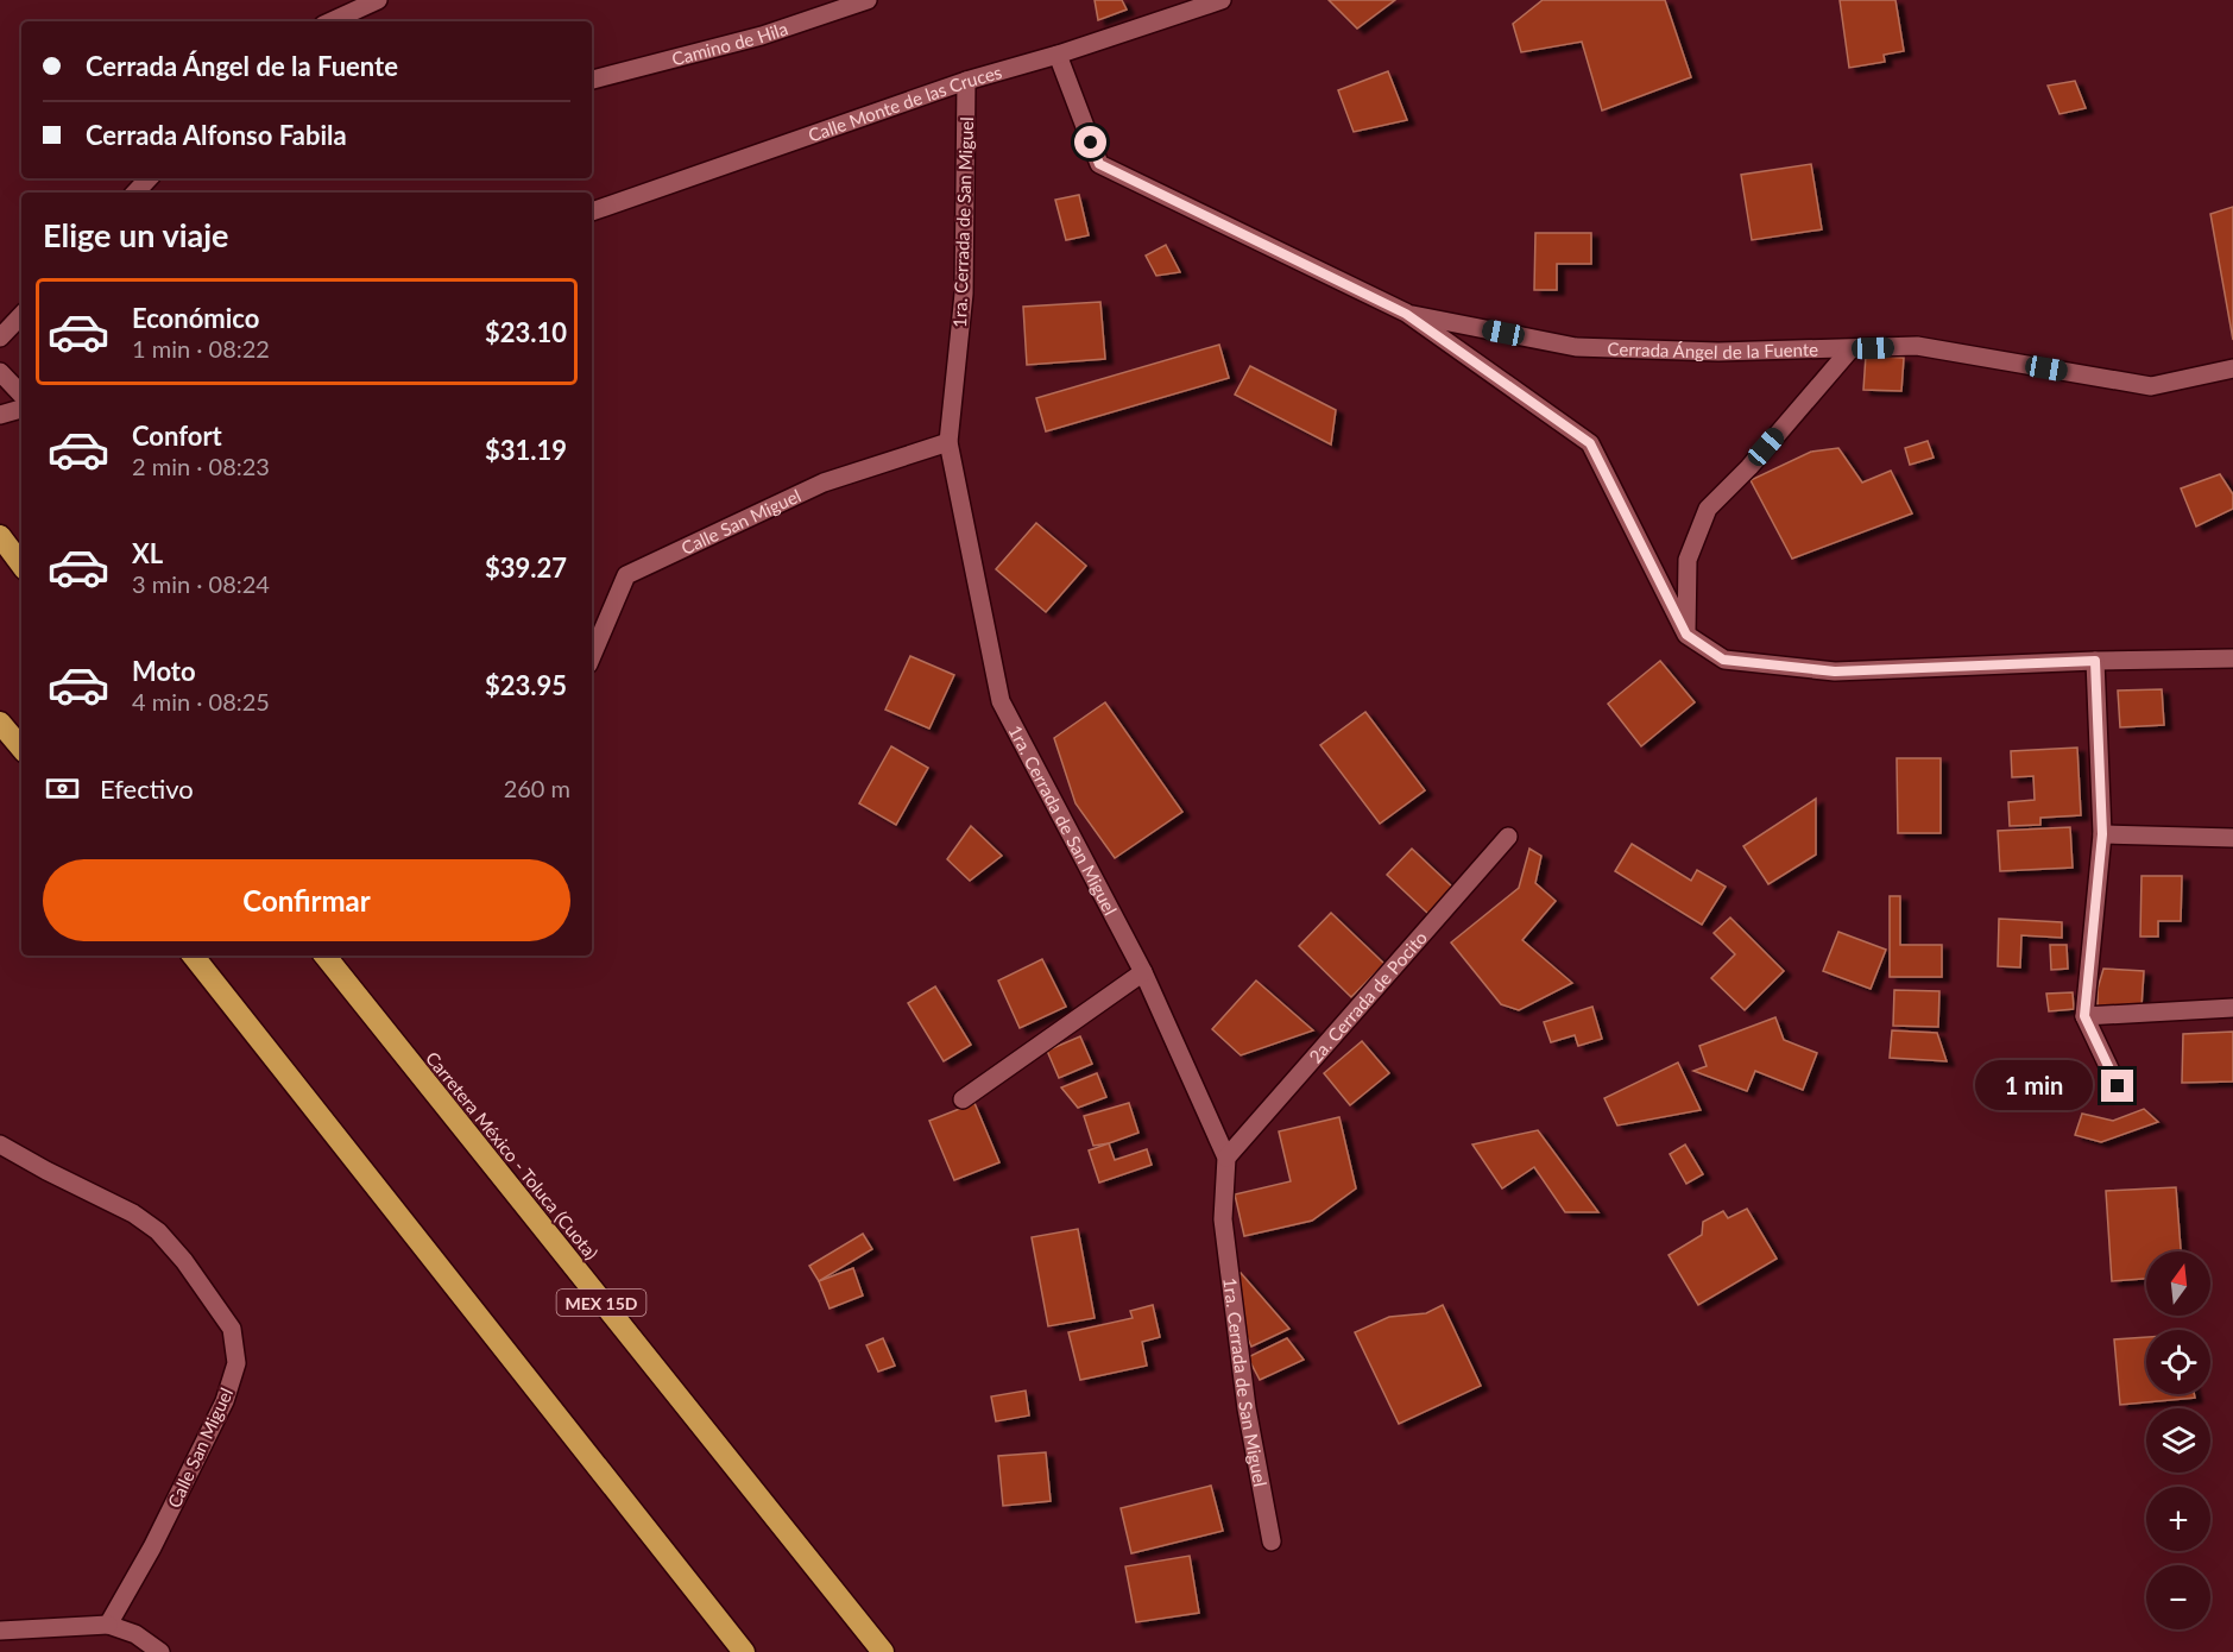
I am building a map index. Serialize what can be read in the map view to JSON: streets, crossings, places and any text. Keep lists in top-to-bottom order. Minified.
{"streets":{"highway":["Carretera México - Toluca (Cuota)","MEX 15D"],"street":["Camino de Hila","Calle Monte de las Cruces","1ra. Cerrada de San Miguel","Cerrada Ángel de la Fuente","Calle San Miguel","2a. Cerrada de Pocito"]},"crossings":[["Calle Monte de las Cruces","1ra. Cerrada de San Miguel"],["Calle Monte de las Cruces","Cerrada Ángel de la Fuente"],["1ra. Cerrada de San Miguel","Calle San Miguel"],["1ra. Cerrada de San Miguel","2a. Cerrada de Pocito"]],"north":"top","page":{"banner":["Cerrada Ángel de la Fuente","Cerrada Alfonso Fabila"],"heading":"Elige un viaje","list":[{"name":"Económico","note":"1 min · 08:22","value":"$23.10"},{"name":"Confort","note":"2 min · 08:23","value":"$31.19"},{"name":"XL","note":"3 min · 08:24","value":"$39.27"},{"name":"Moto","note":"4 min · 08:25","value":"$23.95"}],"pay":["Efectivo","260 m"],"buttons":"Confirmar","bubble":"1 min","map_buttons":["+","−"]}}
